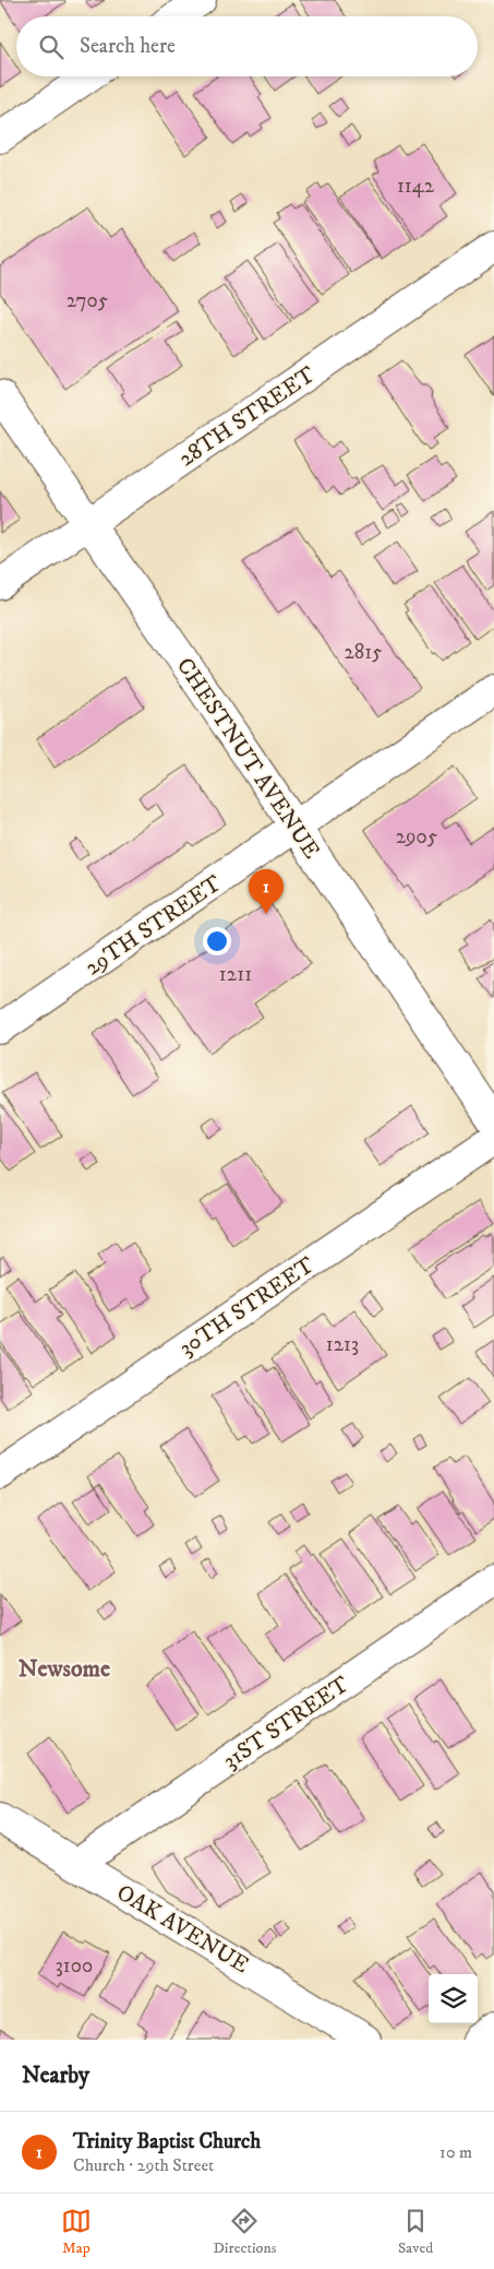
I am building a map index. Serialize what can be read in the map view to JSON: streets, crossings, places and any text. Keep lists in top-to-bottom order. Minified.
{"streets":{"street":["28TH STREET","CHESTNUT AVENUE","29TH STREET","30TH STREET","31ST STREET","OAK AVENUE"]},"crossings":[["28TH STREET","CHESTNUT AVENUE"],["CHESTNUT AVENUE","29TH STREET"],["31ST STREET","OAK AVENUE"]],"districts":["Newsome"],"house_numbers":["1142","2705","2815","2905","1211","1213","3100"],"page":{"search":"Search here","pins":"1","heading":"Nearby","list":[{"mark":"1","name":"Trinity Baptist Church","note":"Church · 29th Street","value":"10 m"}],"nav":["Map","Directions","Saved"]}}
